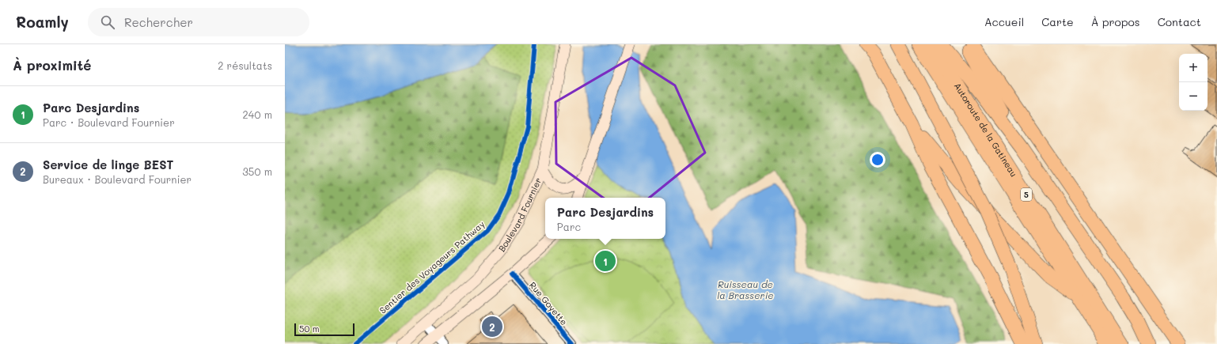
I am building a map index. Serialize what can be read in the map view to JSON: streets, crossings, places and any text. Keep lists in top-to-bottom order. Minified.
{"streets":{"highway":["Autoroute de la Gatineau","5"],"main road":["Boulevard Fournier"],"street":["Rue Goyette"],"cycle path":["Sentier des Voyageurs Pathway"]},"water":["Ruisseau de la Brasserie"],"scale_bar":"50 m","page":{"header":"Roamly","search":"Rechercher","nav":["Accueil","Carte","À propos","Contact"],"heading":["À proximité","2 résultats"],"map_buttons":["+","−"],"list":[{"mark":"1","name":"Parc Desjardins","note":"Parc · Boulevard Fournier","value":"240 m"},{"mark":"2","name":"Service de linge BEST","note":"Bureaux · Boulevard Fournier","value":"350 m"}],"popup":["Parc Desjardins","Parc"],"pins":["1","2"],"scale":"50 m"}}
